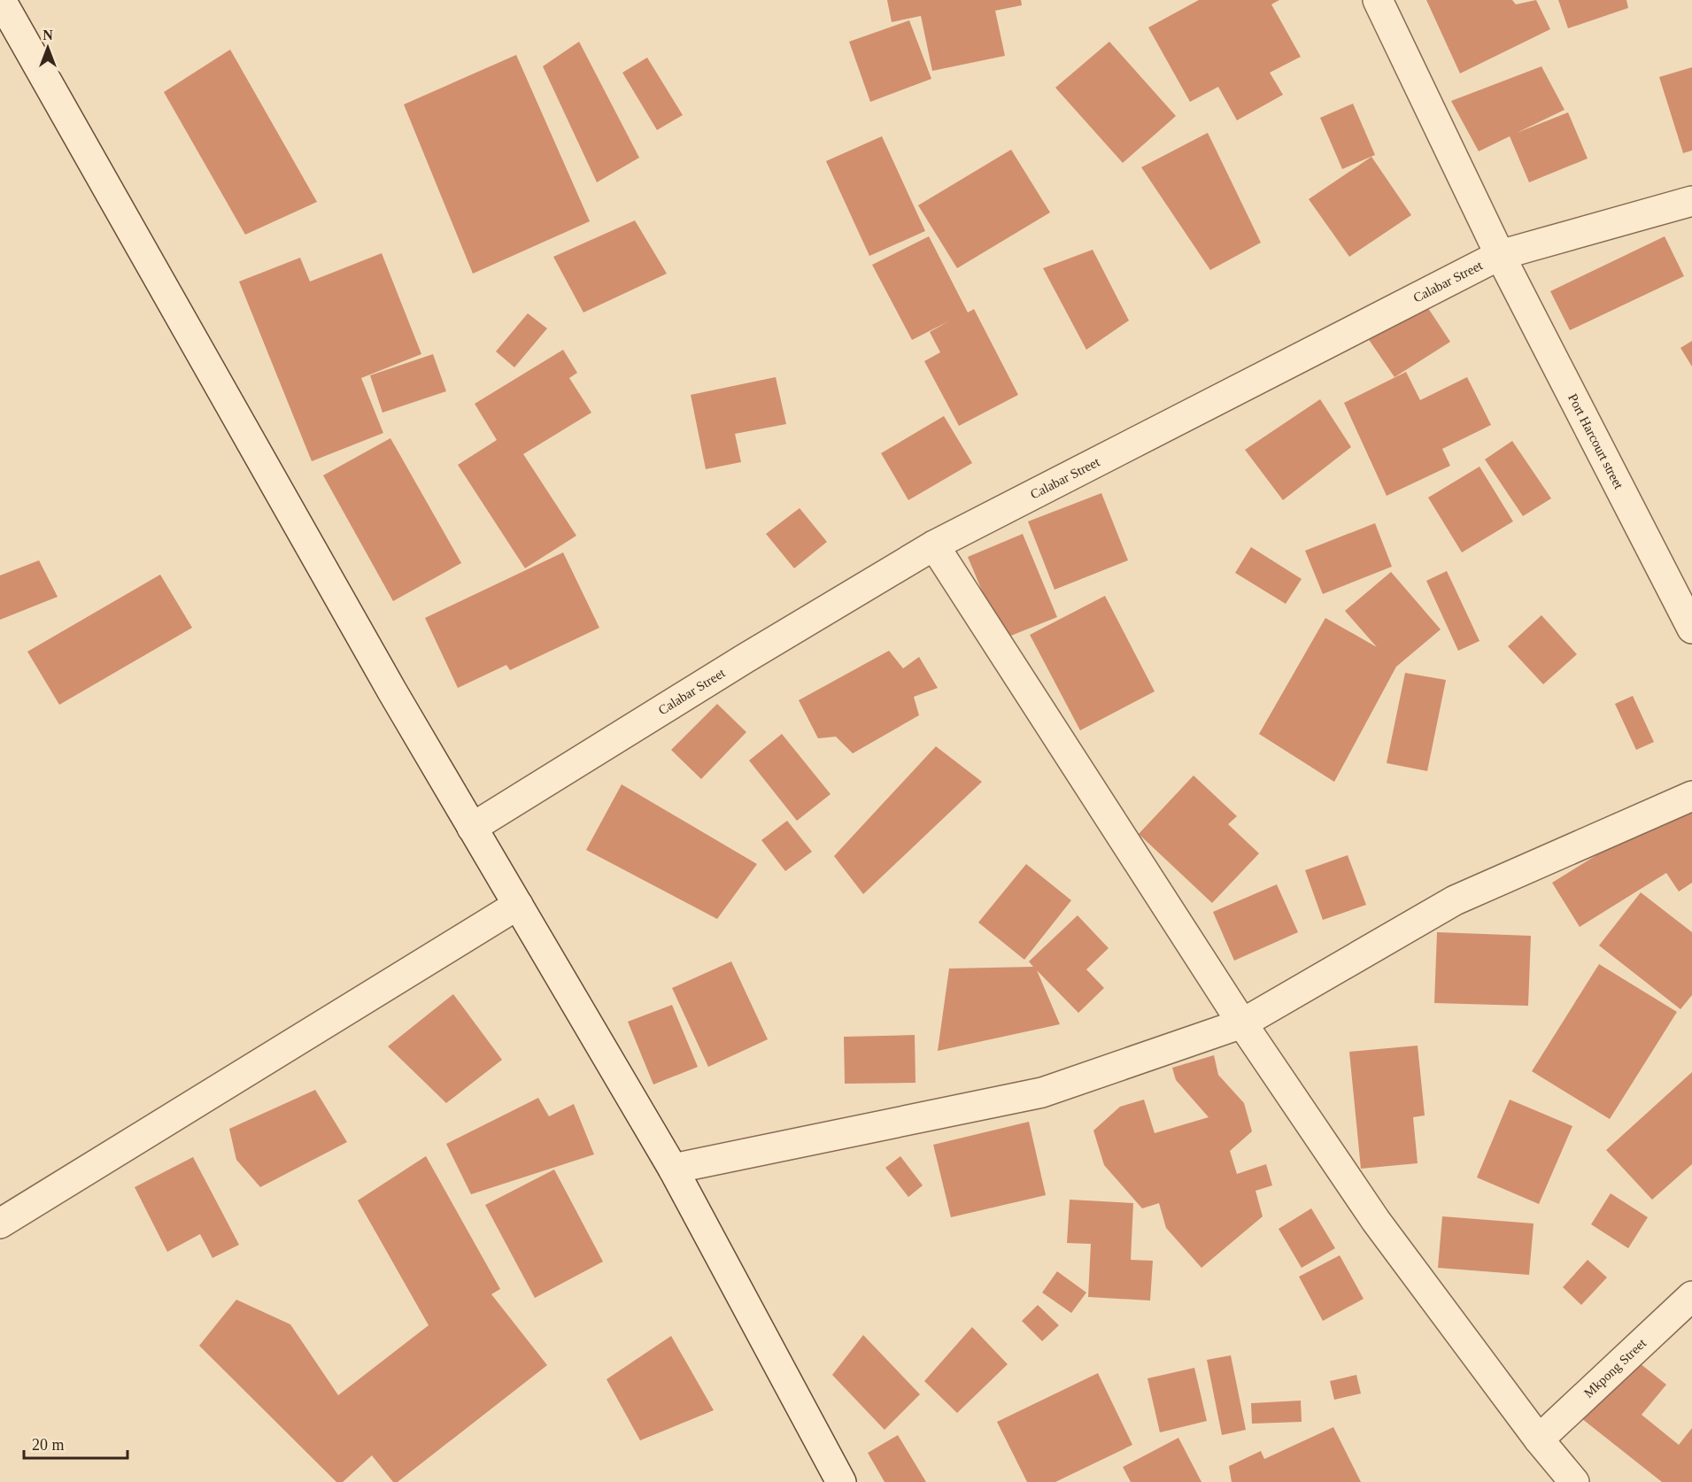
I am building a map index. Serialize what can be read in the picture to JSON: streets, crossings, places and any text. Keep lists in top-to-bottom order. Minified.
{"streets":{"street":["Calabar Street","Port Harcourt street","Mkpong Street"]},"crossings":[["Calabar Street","Port Harcourt street"]],"scale_bar":"20 m","north":"top"}
